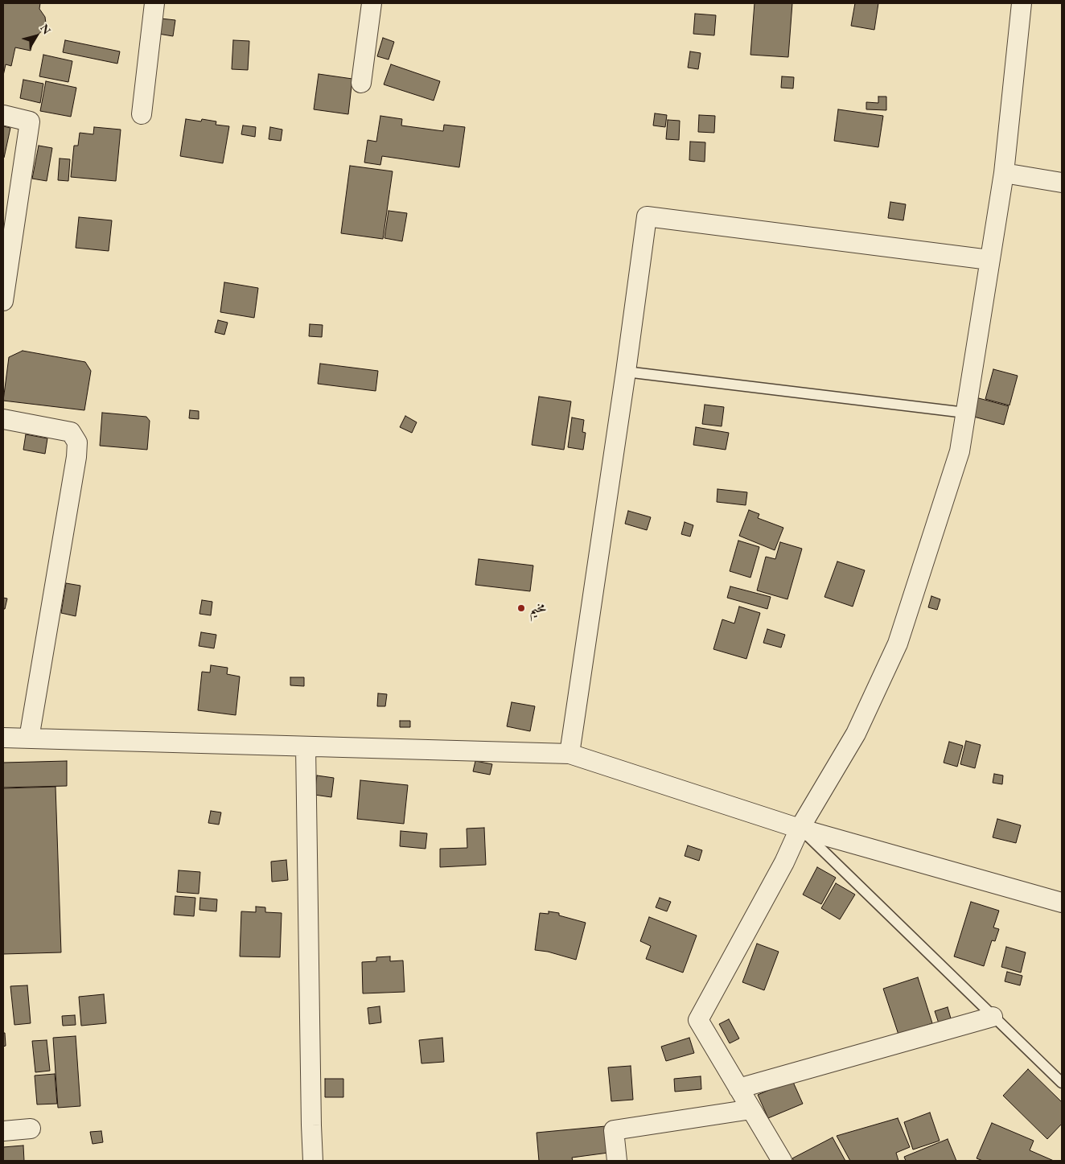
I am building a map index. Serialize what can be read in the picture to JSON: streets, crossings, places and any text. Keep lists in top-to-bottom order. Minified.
{"places":["مخيم"],"north":"top right"}
